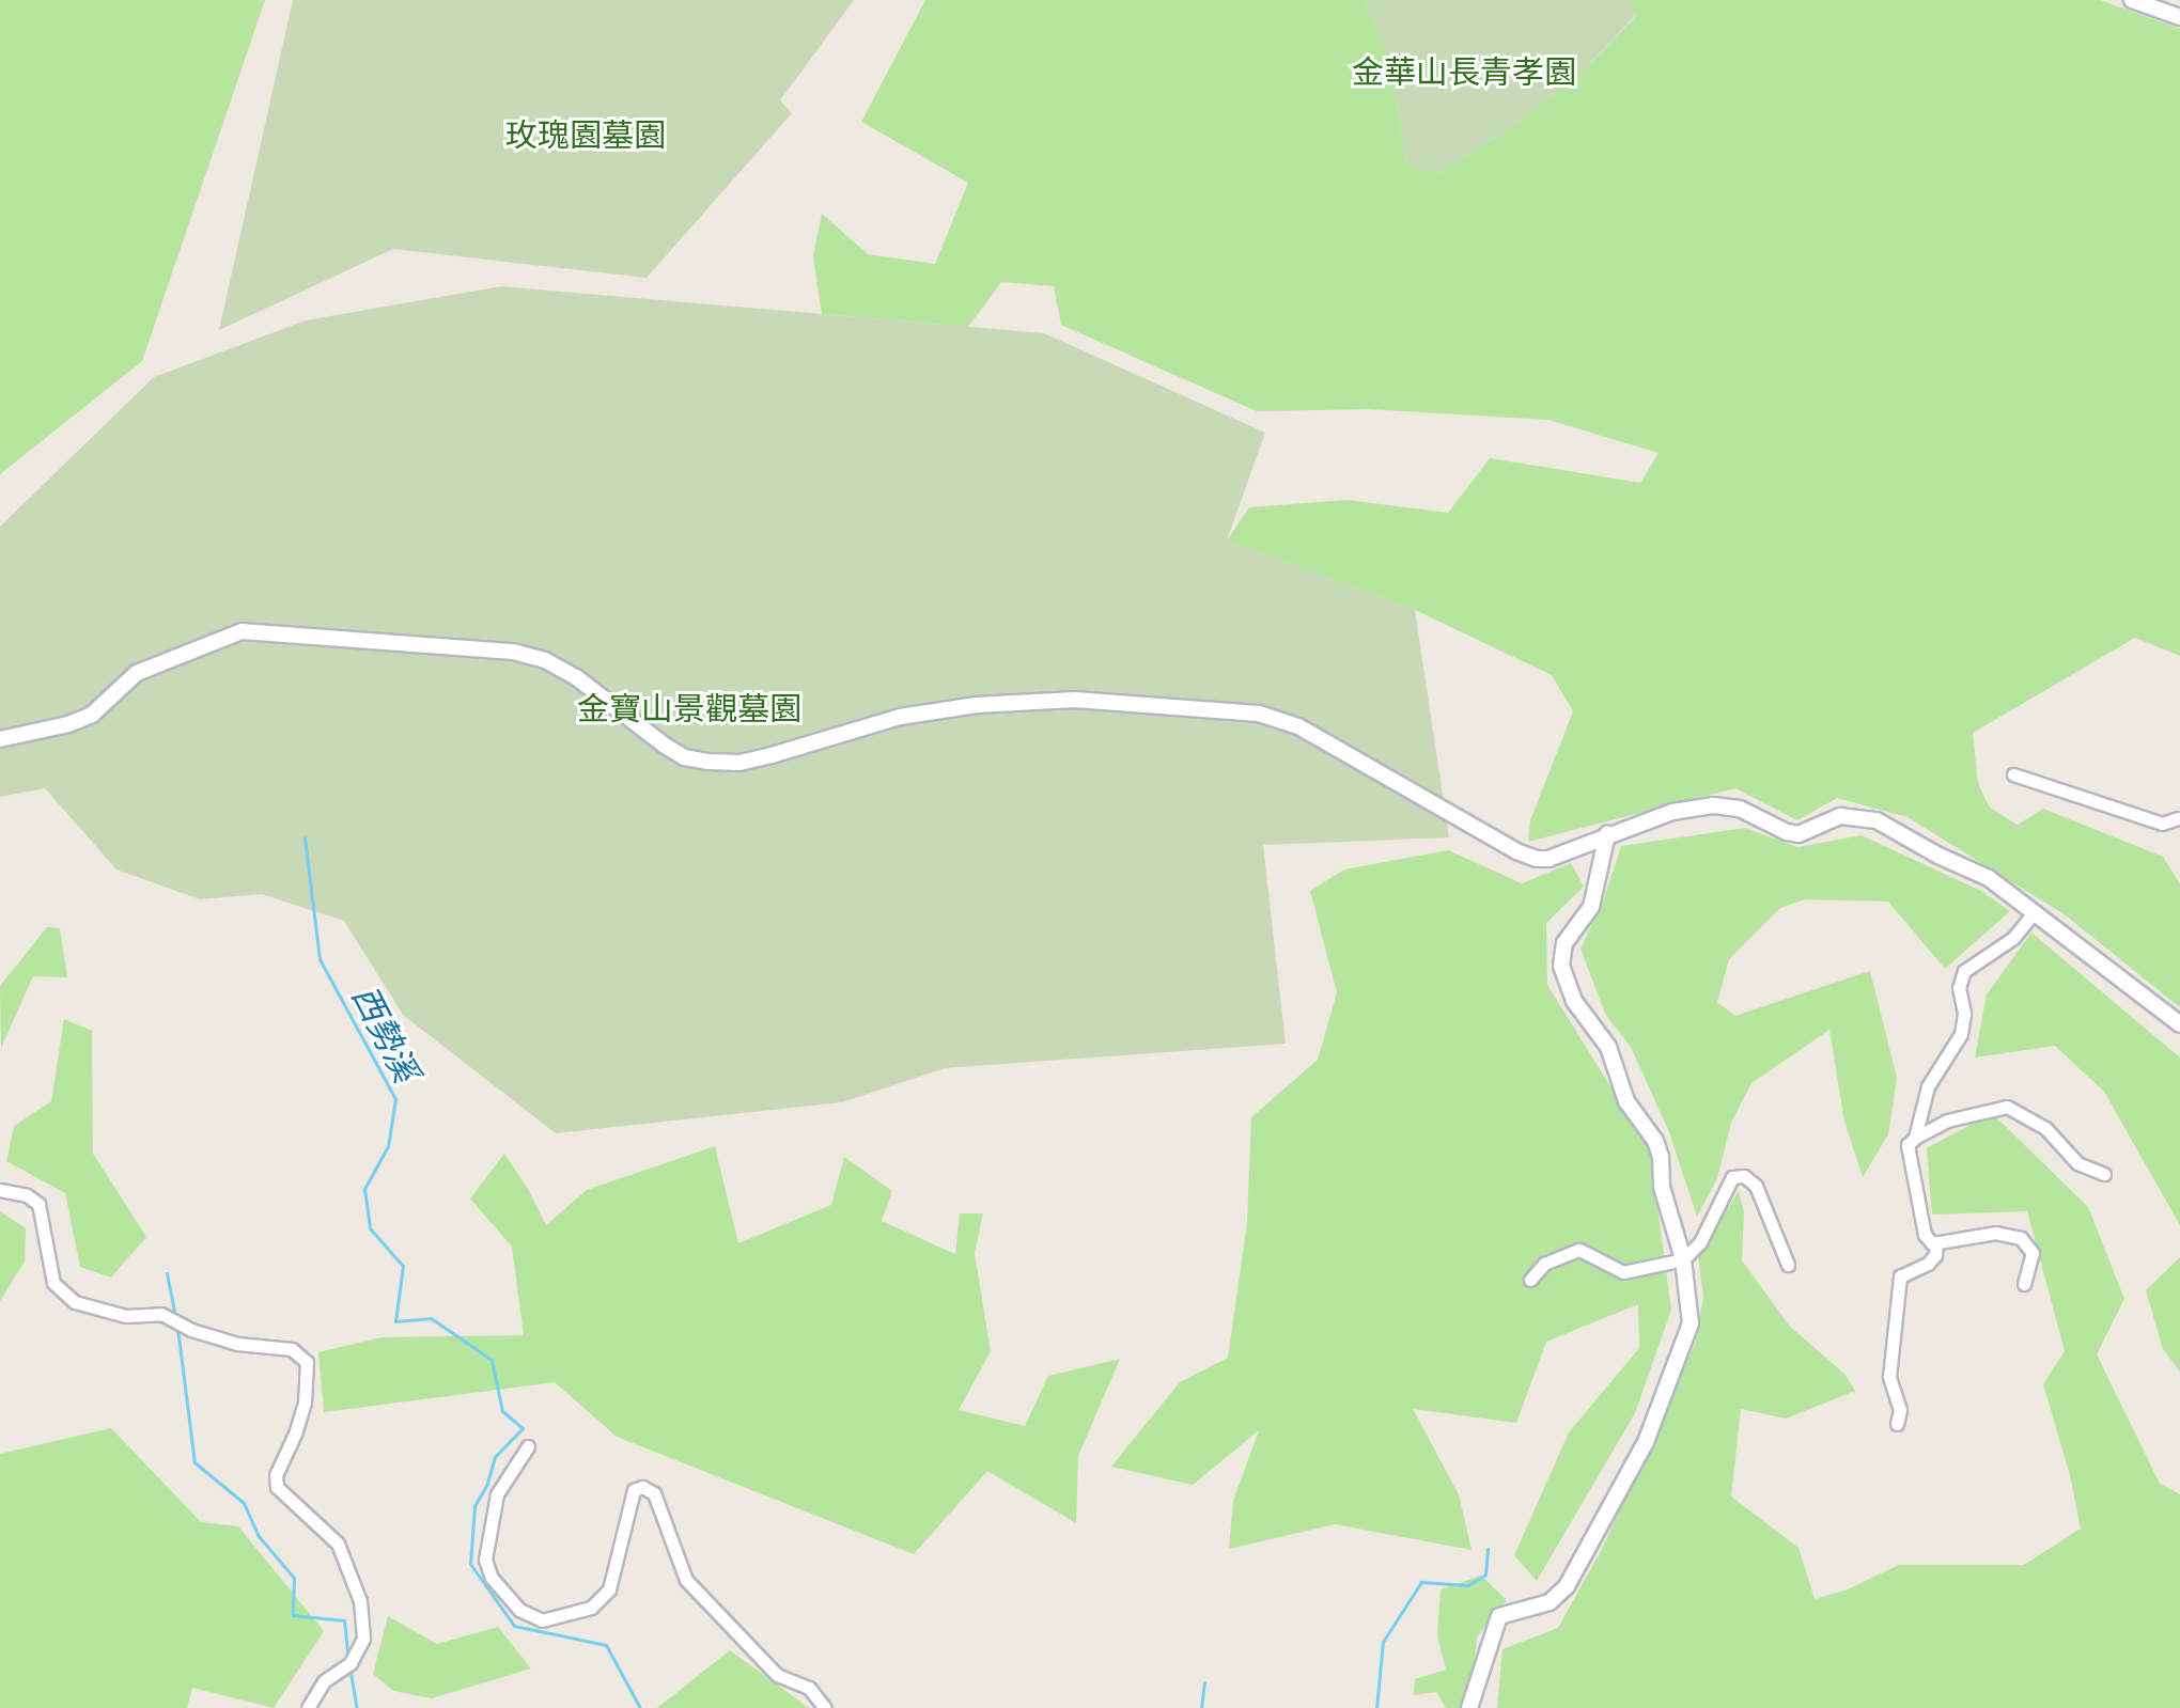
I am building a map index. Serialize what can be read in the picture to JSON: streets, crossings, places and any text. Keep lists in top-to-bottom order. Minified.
{"water":["西勢溪"],"parks":["金華山長青孝園","玫瑰園墓園","金寶山景觀墓園"]}
